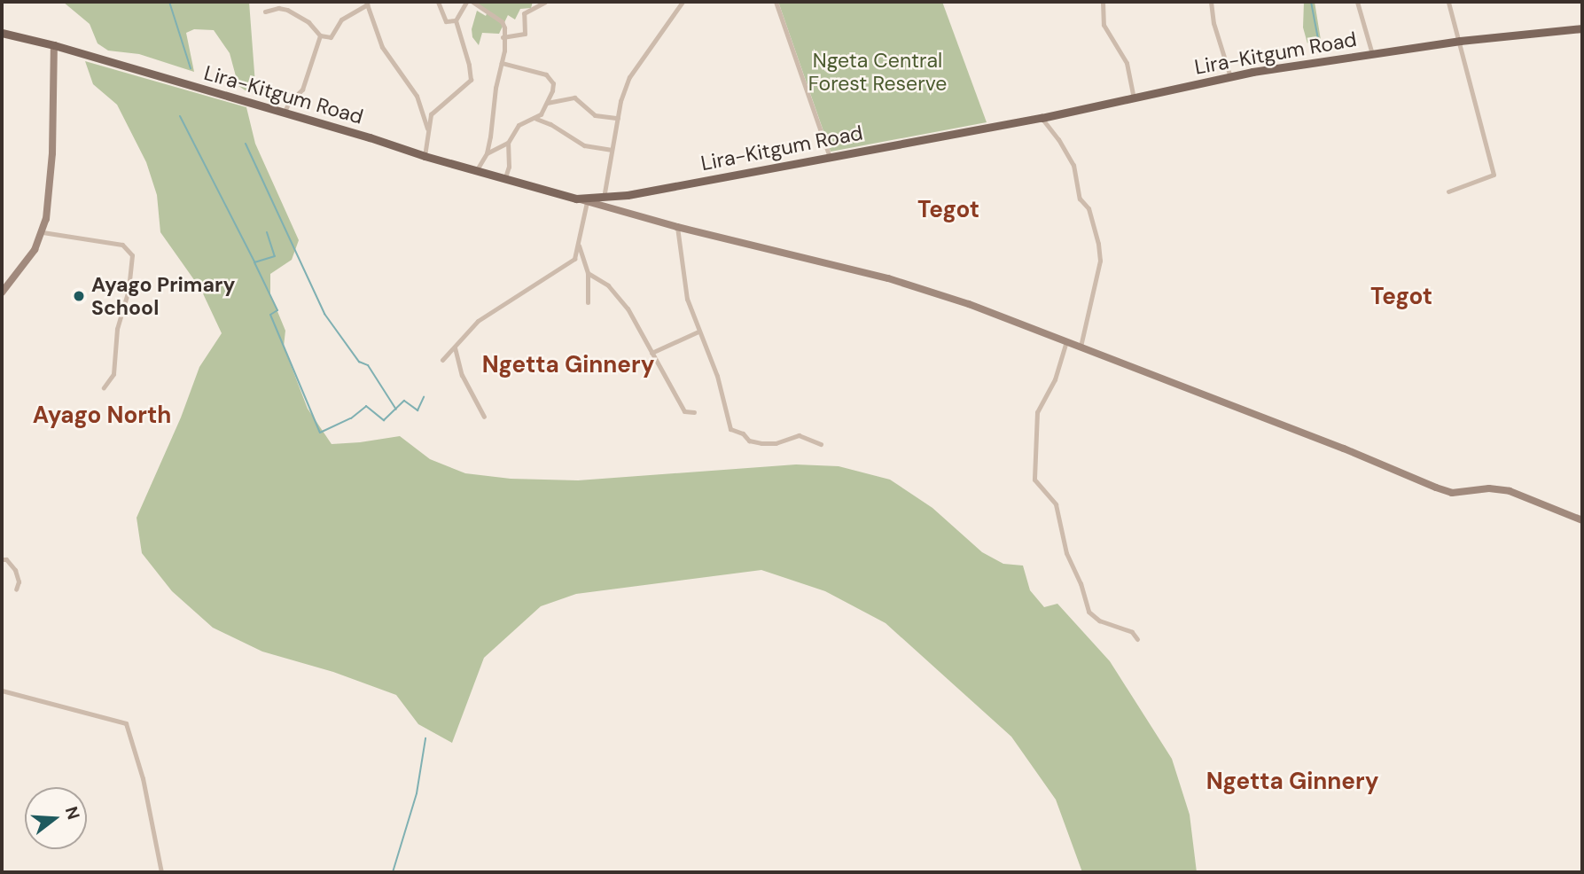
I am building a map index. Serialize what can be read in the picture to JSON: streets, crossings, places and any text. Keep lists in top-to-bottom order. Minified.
{"streets":{"main road":["Lira-Kitgum Road"]},"districts":["Tegot","Tegot","Ngetta Ginnery","Ayago North","Ngetta Ginnery"],"parks":["Ngeta Central Forest Reserve"],"places":["Ayago Primary School"],"north":"right"}
